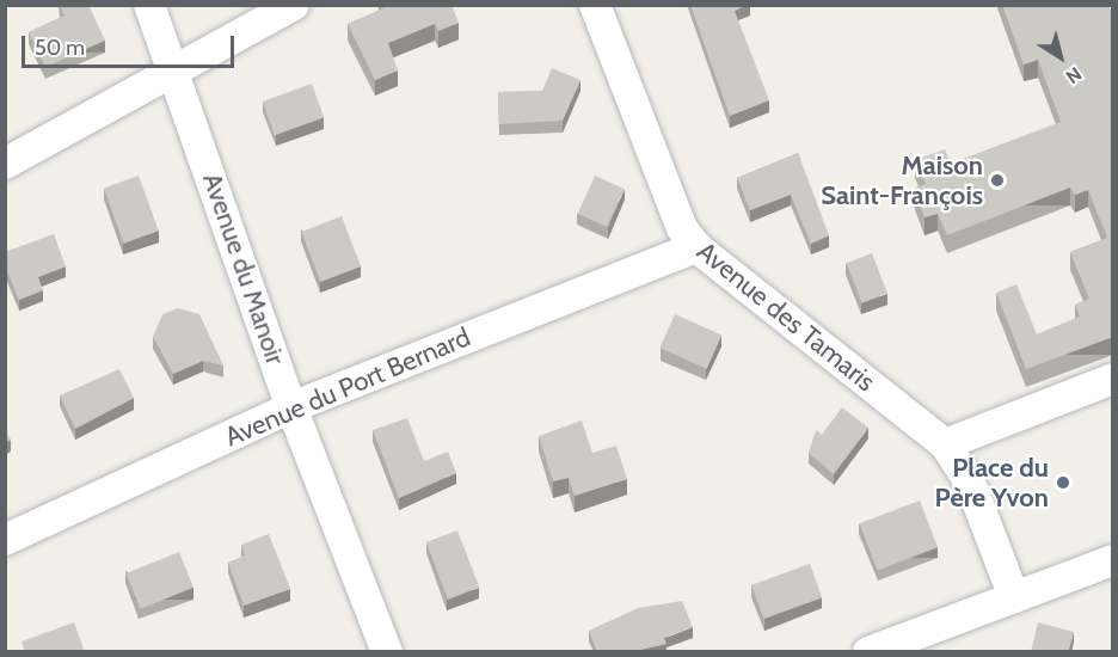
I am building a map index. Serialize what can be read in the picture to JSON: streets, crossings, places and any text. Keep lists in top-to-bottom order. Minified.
{"streets":{"street":["Avenue du Manoir","Avenue des Tamaris","Avenue du Port Bernard"]},"crossings":[["Avenue du Manoir","Avenue du Port Bernard"],["Avenue des Tamaris","Avenue du Port Bernard"]],"places":["Maison Saint-François","Place du Père Yvon"],"scale_bar":"50 m","north":"bottom right"}
